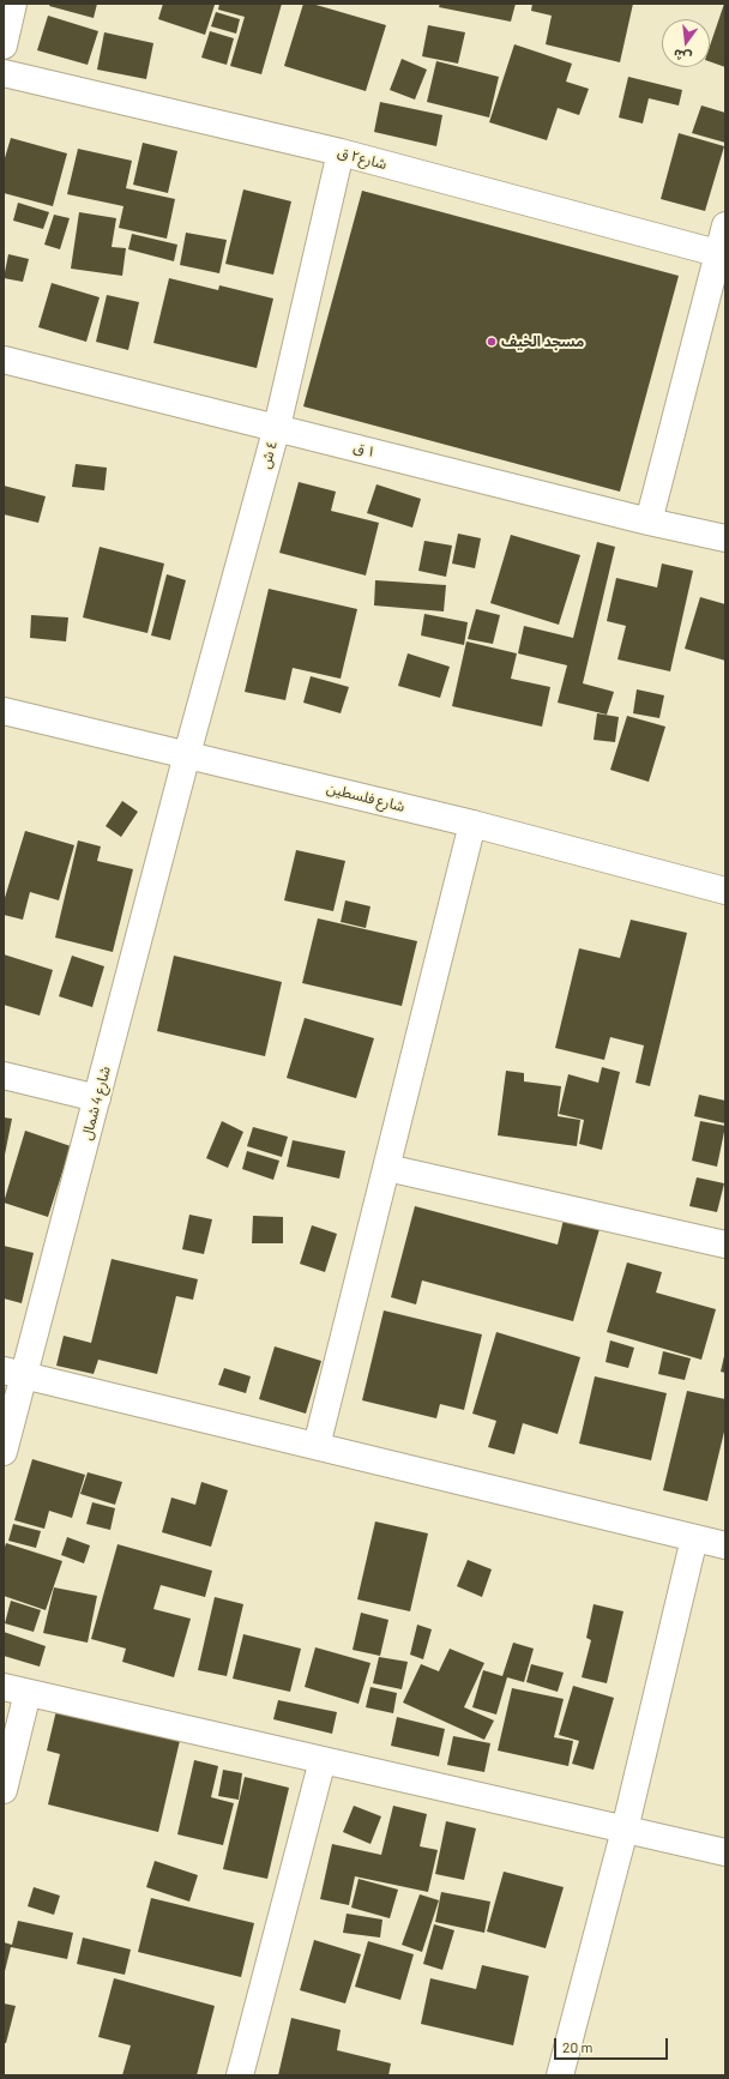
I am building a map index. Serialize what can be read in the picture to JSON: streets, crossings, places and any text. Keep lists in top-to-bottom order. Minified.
{"streets":{"street":["شارع٢ ق","١ ق","٤ ش","شارع فلسطين","شارع 4 شمال"]},"crossings":[["شارع٢ ق","٤ ش"],["١ ق","٤ ش"],["٤ ش","شارع فلسطين"],["٤ ش","شارع 4 شمال"],["شارع فلسطين","شارع 4 شمال"]],"places":["مسجد الخيف"],"scale_bar":"20 m","north":"bottom"}
